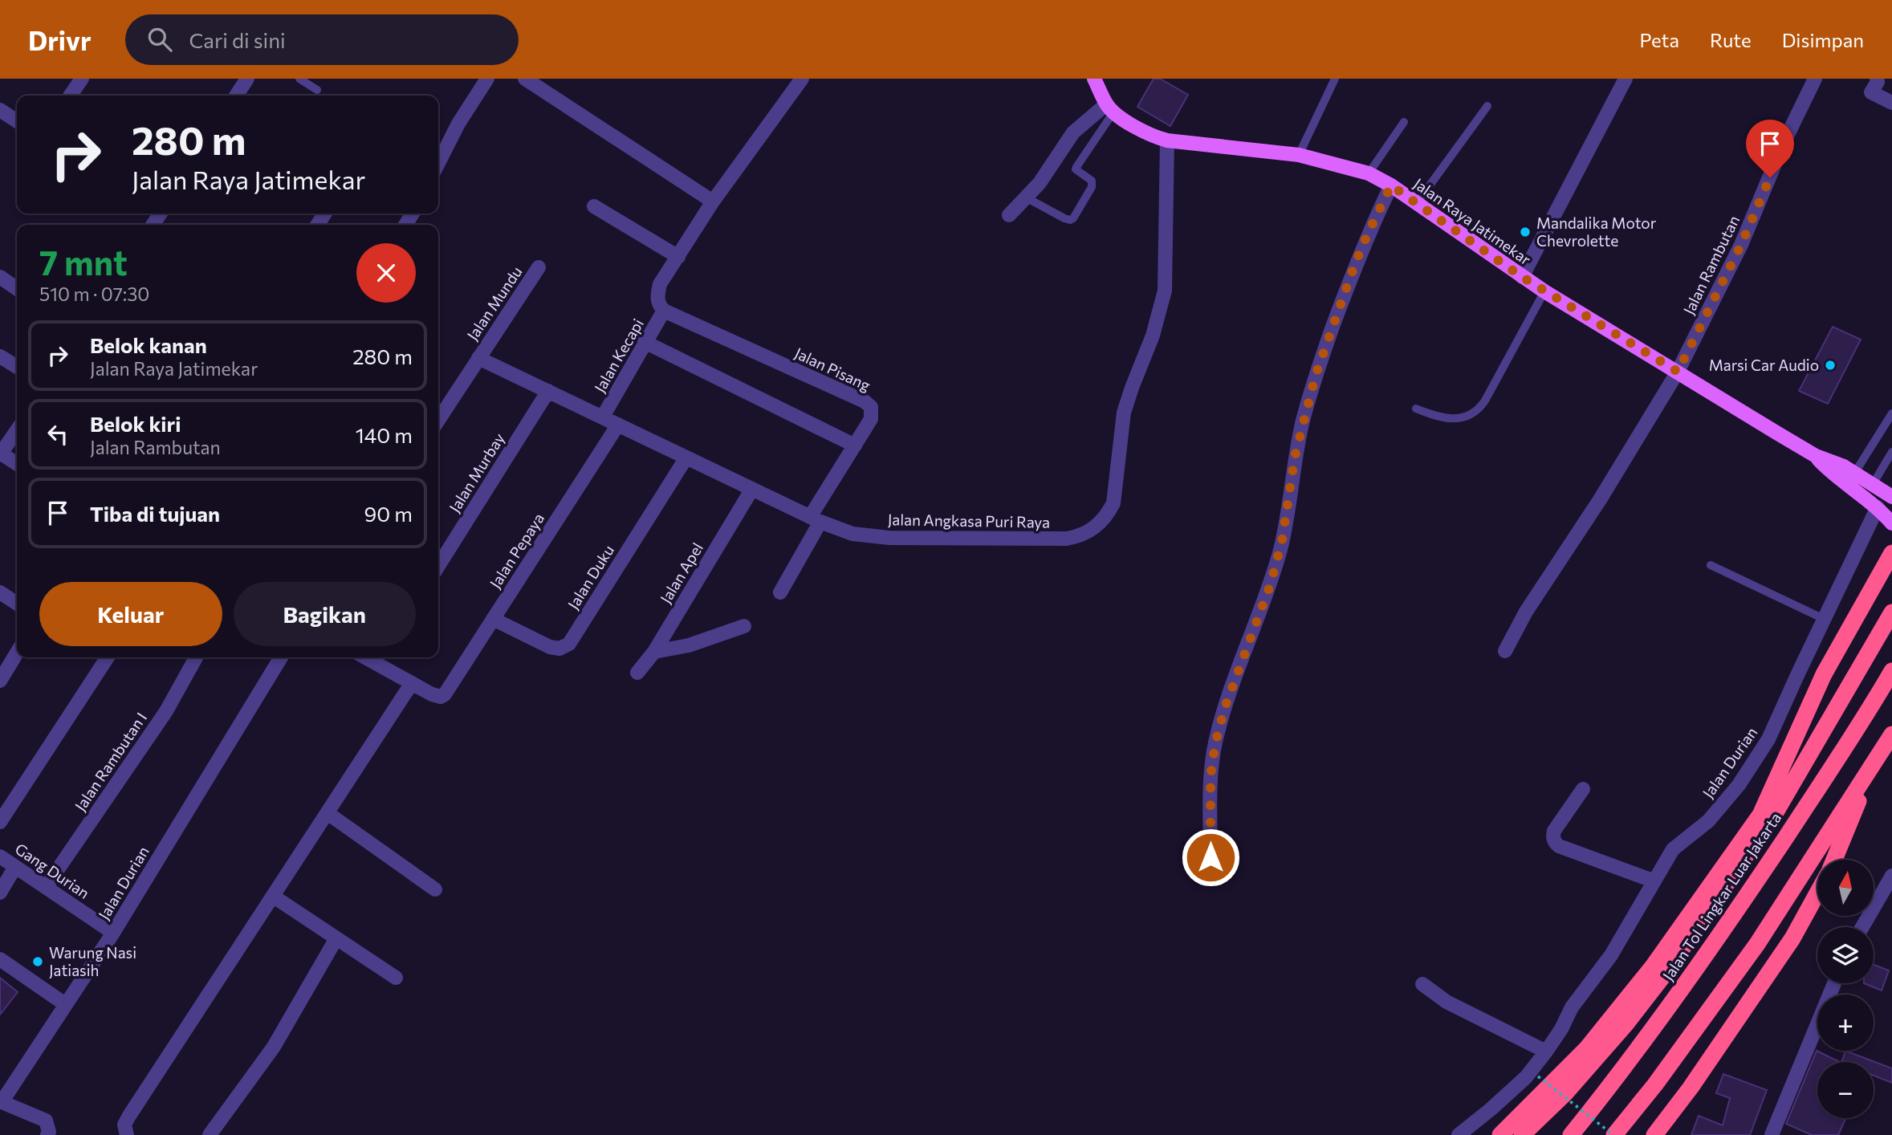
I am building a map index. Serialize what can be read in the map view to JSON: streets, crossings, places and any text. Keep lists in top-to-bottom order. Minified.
{"streets":{"highway":["Jalan Tol Lingkar Luar Jakarta"],"main road":["Jalan Raya Jatimekar"],"street":["Jalan Rambutan","Jalan Mundu","Jalan Kecapi","Jalan Pisang","Jalan Murbay","Jalan Angkasa Puri Raya","Jalan Pepaya","Jalan Apel","Jalan Duku","Jalan Rambutan I","Jalan Durian","Gang Durian"]},"crossings":[["Jalan Raya Jatimekar","Jalan Rambutan"],["Jalan Raya Jatimekar","Jalan Angkasa Puri Raya"],["Jalan Mundu","Jalan Angkasa Puri Raya"],["Jalan Kecapi","Jalan Pisang"],["Jalan Kecapi","Jalan Angkasa Puri Raya"],["Jalan Pisang","Jalan Angkasa Puri Raya"],["Jalan Murbay","Jalan Angkasa Puri Raya"],["Jalan Angkasa Puri Raya","Jalan Pepaya"],["Jalan Angkasa Puri Raya","Jalan Apel"],["Jalan Angkasa Puri Raya","Jalan Duku"],["Jalan Pepaya","Jalan Duku"],["Jalan Rambutan I","Gang Durian"],["Jalan Durian","Gang Durian"]],"places":["Mandalika Motor Chevrolette","Marsi Car Audio","Warung Nasi Jatiasih"],"north":"top","page":{"header":"Drivr","search":"Cari di sini","nav":["Peta","Rute","Disimpan"],"turn":["280 m","Jalan Raya Jatimekar"],"heading":["7 mnt","510 m · 07:30"],"list":[{"name":"Belok kanan","note":"Jalan Raya Jatimekar","value":"280 m"},{"name":"Belok kiri","note":"Jalan Rambutan","value":"140 m"},{"name":"Tiba di tujuan","value":"90 m"}],"buttons":["Keluar","Bagikan"],"map_buttons":["+","−"]}}
